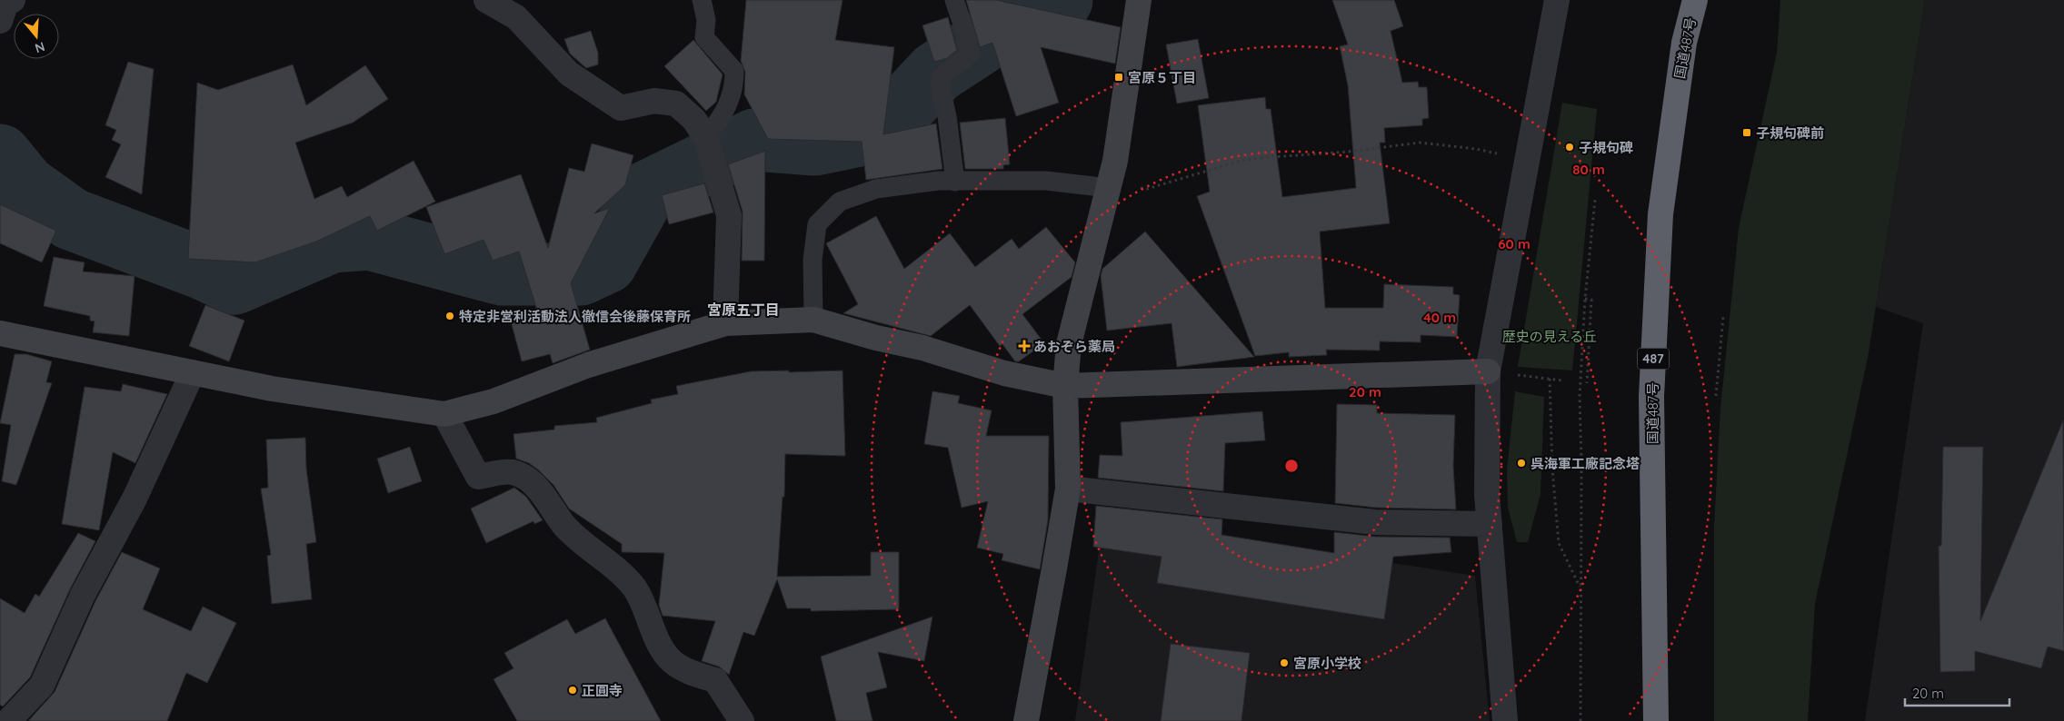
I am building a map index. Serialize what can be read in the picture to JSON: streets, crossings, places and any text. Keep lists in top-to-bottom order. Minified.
{"streets":{"highway":["国道487号","487"]},"districts":["宮原五丁目"],"parks":["歴史の見える丘"],"places":{"transit":["宮原５丁目","子規句碑前"],"other":["子規句碑","特定非営利活動法人徹信会後藤保育所","呉海軍工廠記念塔","宮原小学校","正圓寺"],"health":["あおぞら薬局"]},"scale_bar":"20 m","north":"bottom","rings":["80 m","60 m","40 m","20 m"]}
